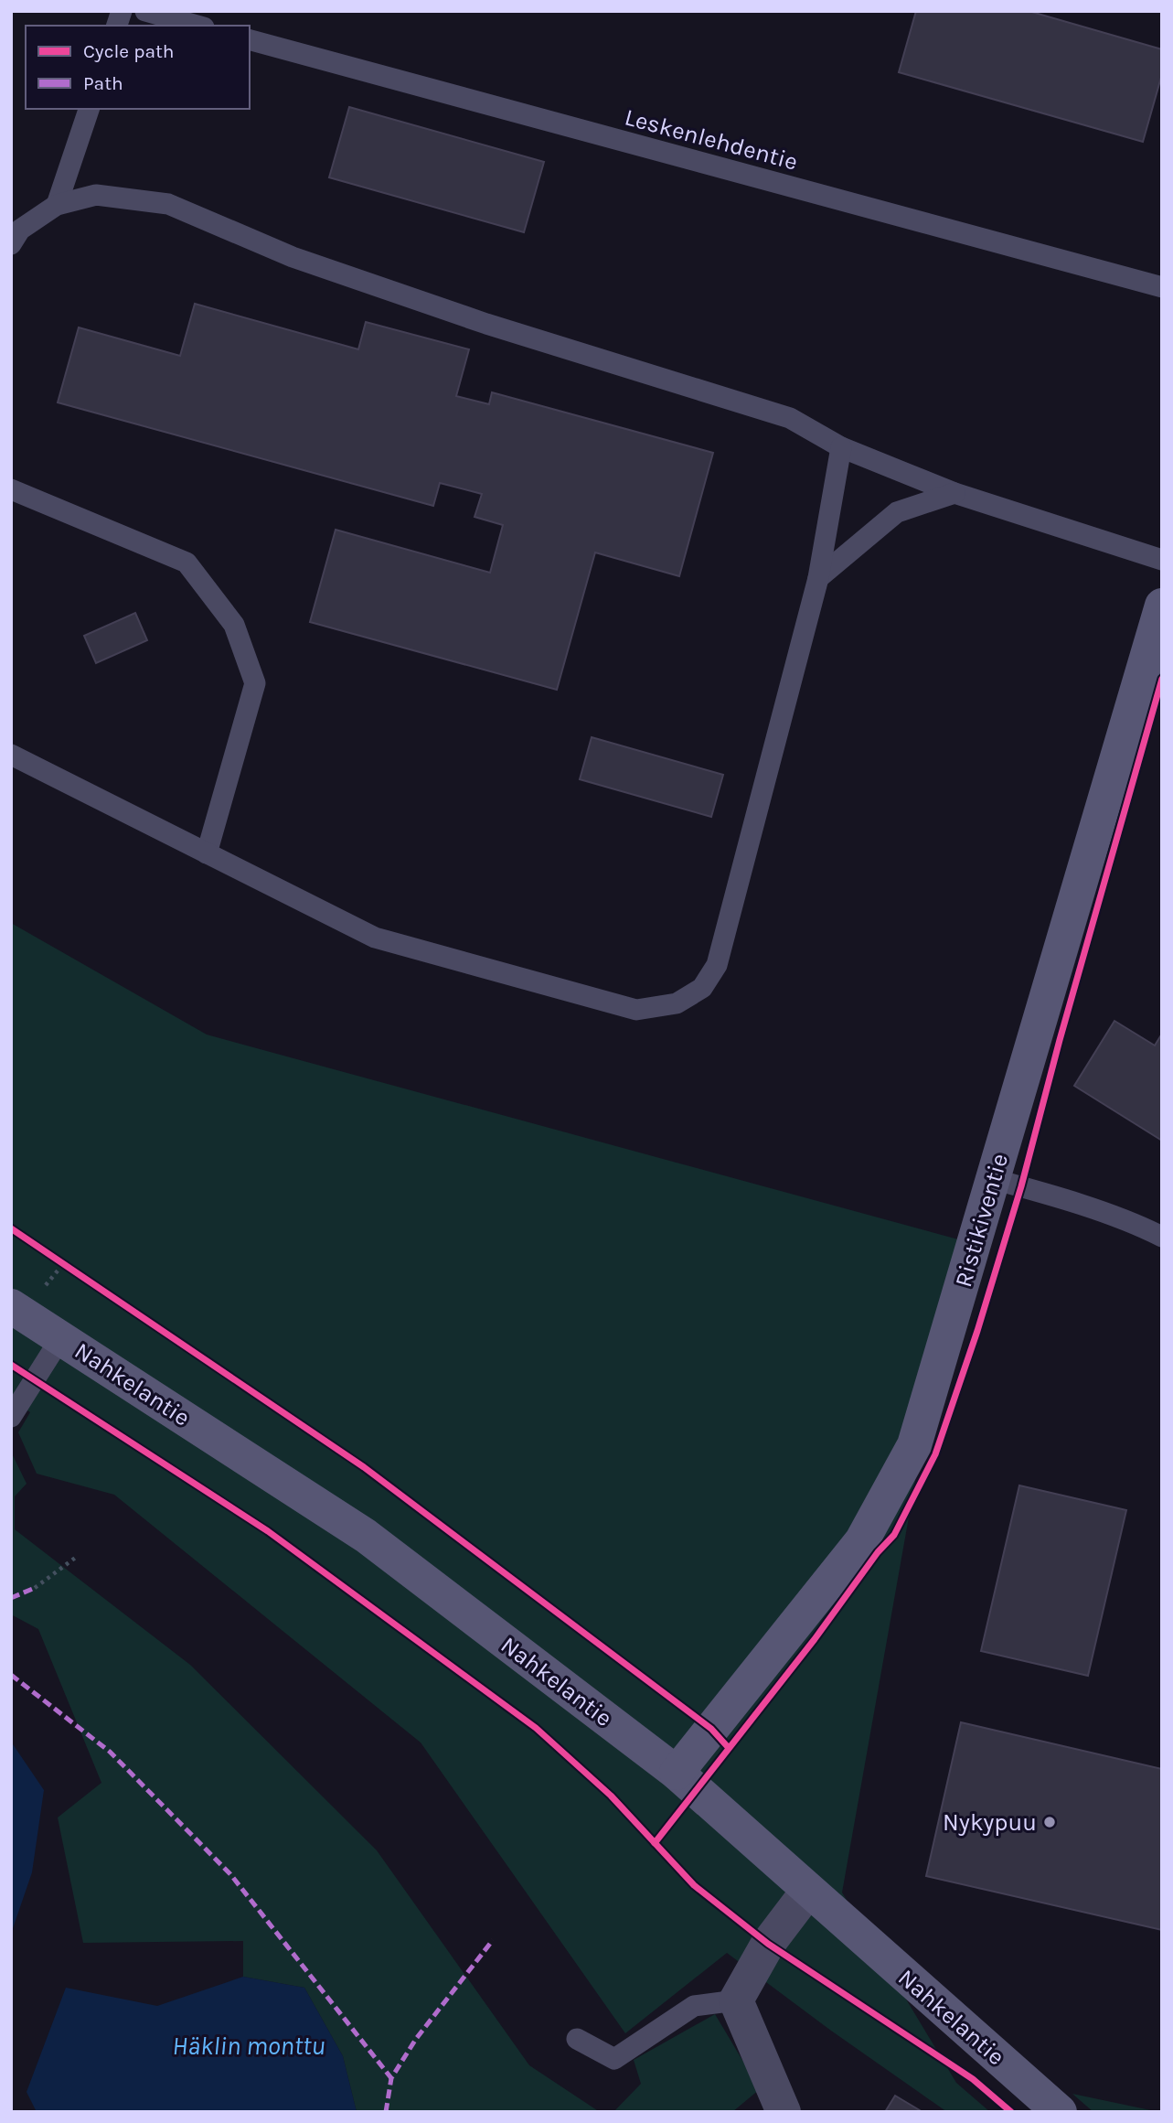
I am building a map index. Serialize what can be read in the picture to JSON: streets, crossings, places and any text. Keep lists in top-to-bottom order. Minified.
{"streets":{"main road":["Ristikiventie","Nahkelantie"],"lane":["Leskenlehdentie"]},"crossings":[["Ristikiventie","Nahkelantie"]],"water":["Häklin monttu"],"places":["Nykypuu"],"legend":["Cycle path","Path"]}
